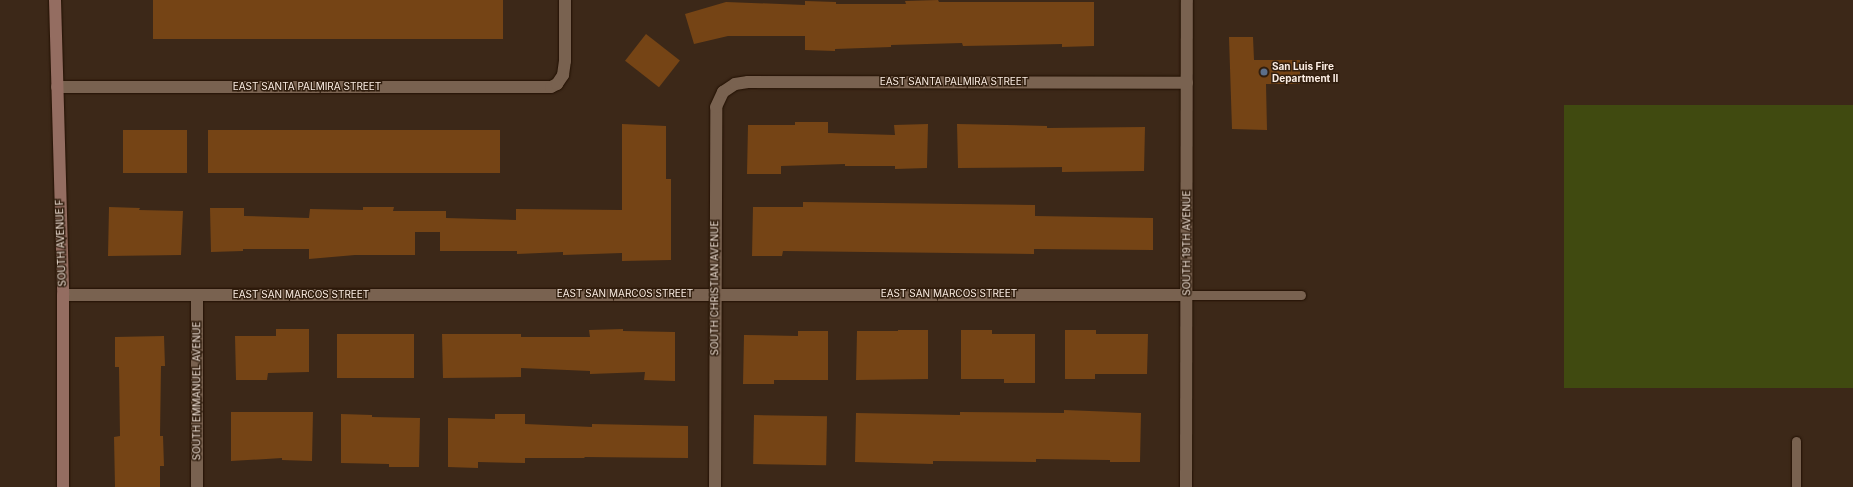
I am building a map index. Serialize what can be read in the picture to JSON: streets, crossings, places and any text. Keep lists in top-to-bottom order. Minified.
{"streets":{"street":["EAST SANTA PALMIRA STREET","SOUTH AVENUE F","SOUTH 19TH AVENUE","SOUTH CHRISTIAN AVENUE","EAST SAN MARCOS STREET","SOUTH EMMANUEL AVENUE"]},"crossings":[["EAST SANTA PALMIRA STREET","SOUTH AVENUE F"],["EAST SANTA PALMIRA STREET","SOUTH 19TH AVENUE"],["EAST SANTA PALMIRA STREET","SOUTH CHRISTIAN AVENUE"],["SOUTH AVENUE F","EAST SAN MARCOS STREET"],["SOUTH 19TH AVENUE","EAST SAN MARCOS STREET"],["SOUTH CHRISTIAN AVENUE","EAST SAN MARCOS STREET"],["EAST SAN MARCOS STREET","SOUTH EMMANUEL AVENUE"]],"places":["San Luis Fire Department II"]}
